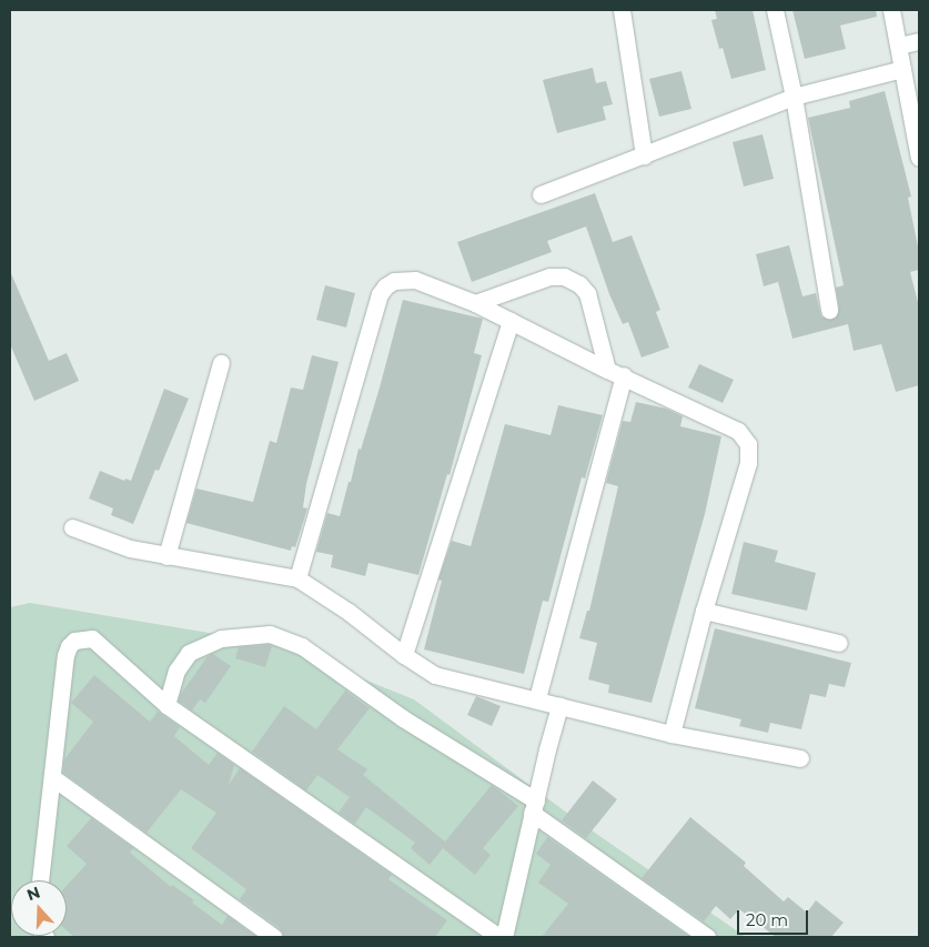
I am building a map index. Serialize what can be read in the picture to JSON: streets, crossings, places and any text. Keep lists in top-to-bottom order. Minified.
{"scale_bar":"20 m","north":"top"}
